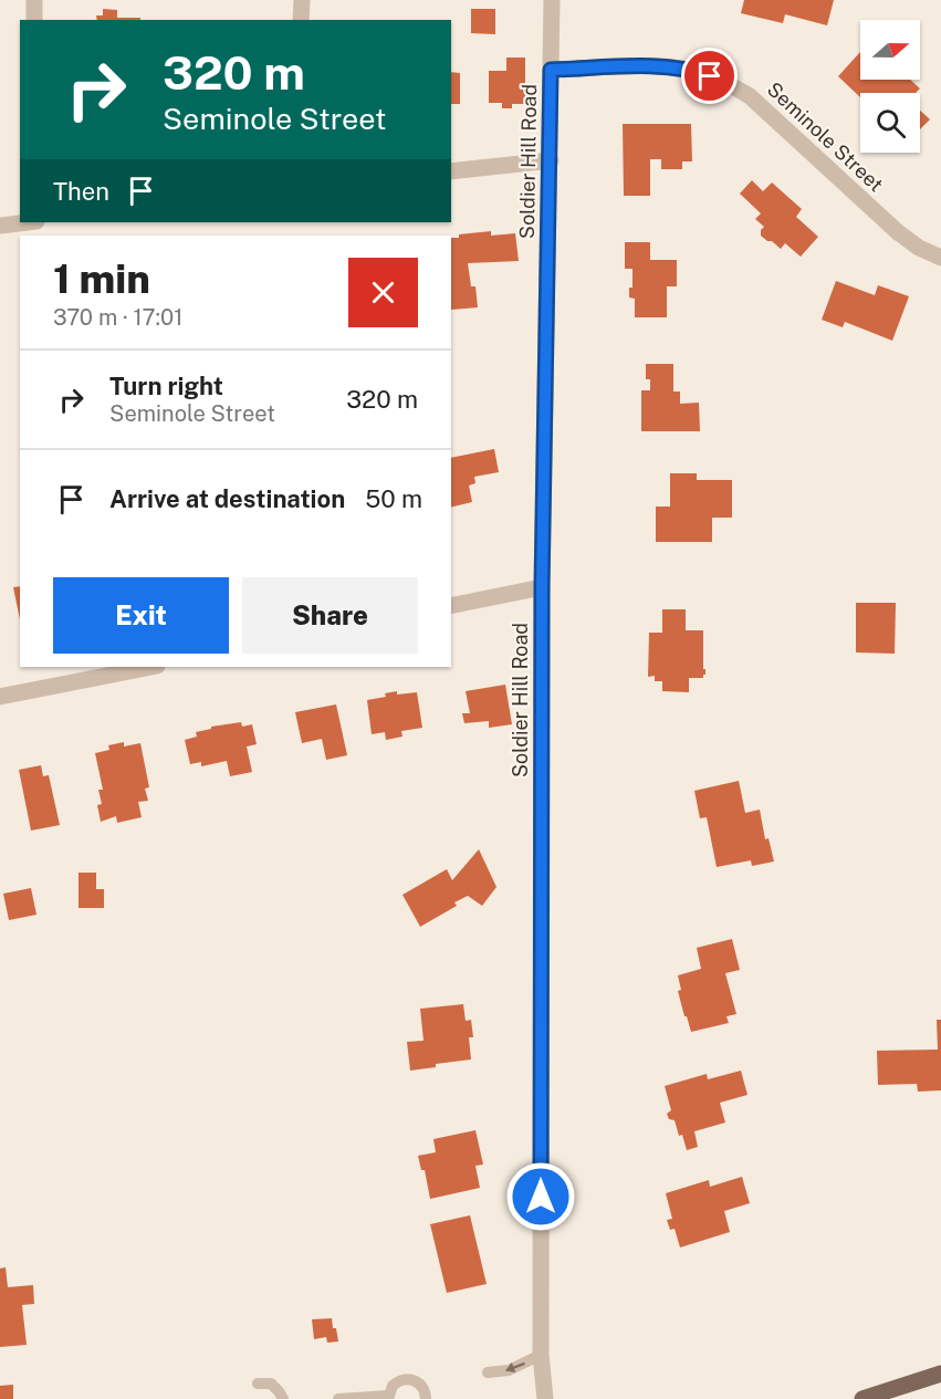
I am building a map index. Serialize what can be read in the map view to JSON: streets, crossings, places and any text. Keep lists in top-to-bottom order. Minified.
{"streets":{"street":["Seminole Street","Soldier Hill Road"]},"crossings":[["Seminole Street","Soldier Hill Road"]],"north":"right","page":{"turn":["320 m","Seminole Street"],"then":"Then","heading":["1 min","370 m · 17:01"],"list":[{"name":"Turn right","note":"Seminole Street","value":"320 m"},{"name":"Arrive at destination","value":"50 m"}],"buttons":["Exit","Share"]}}
